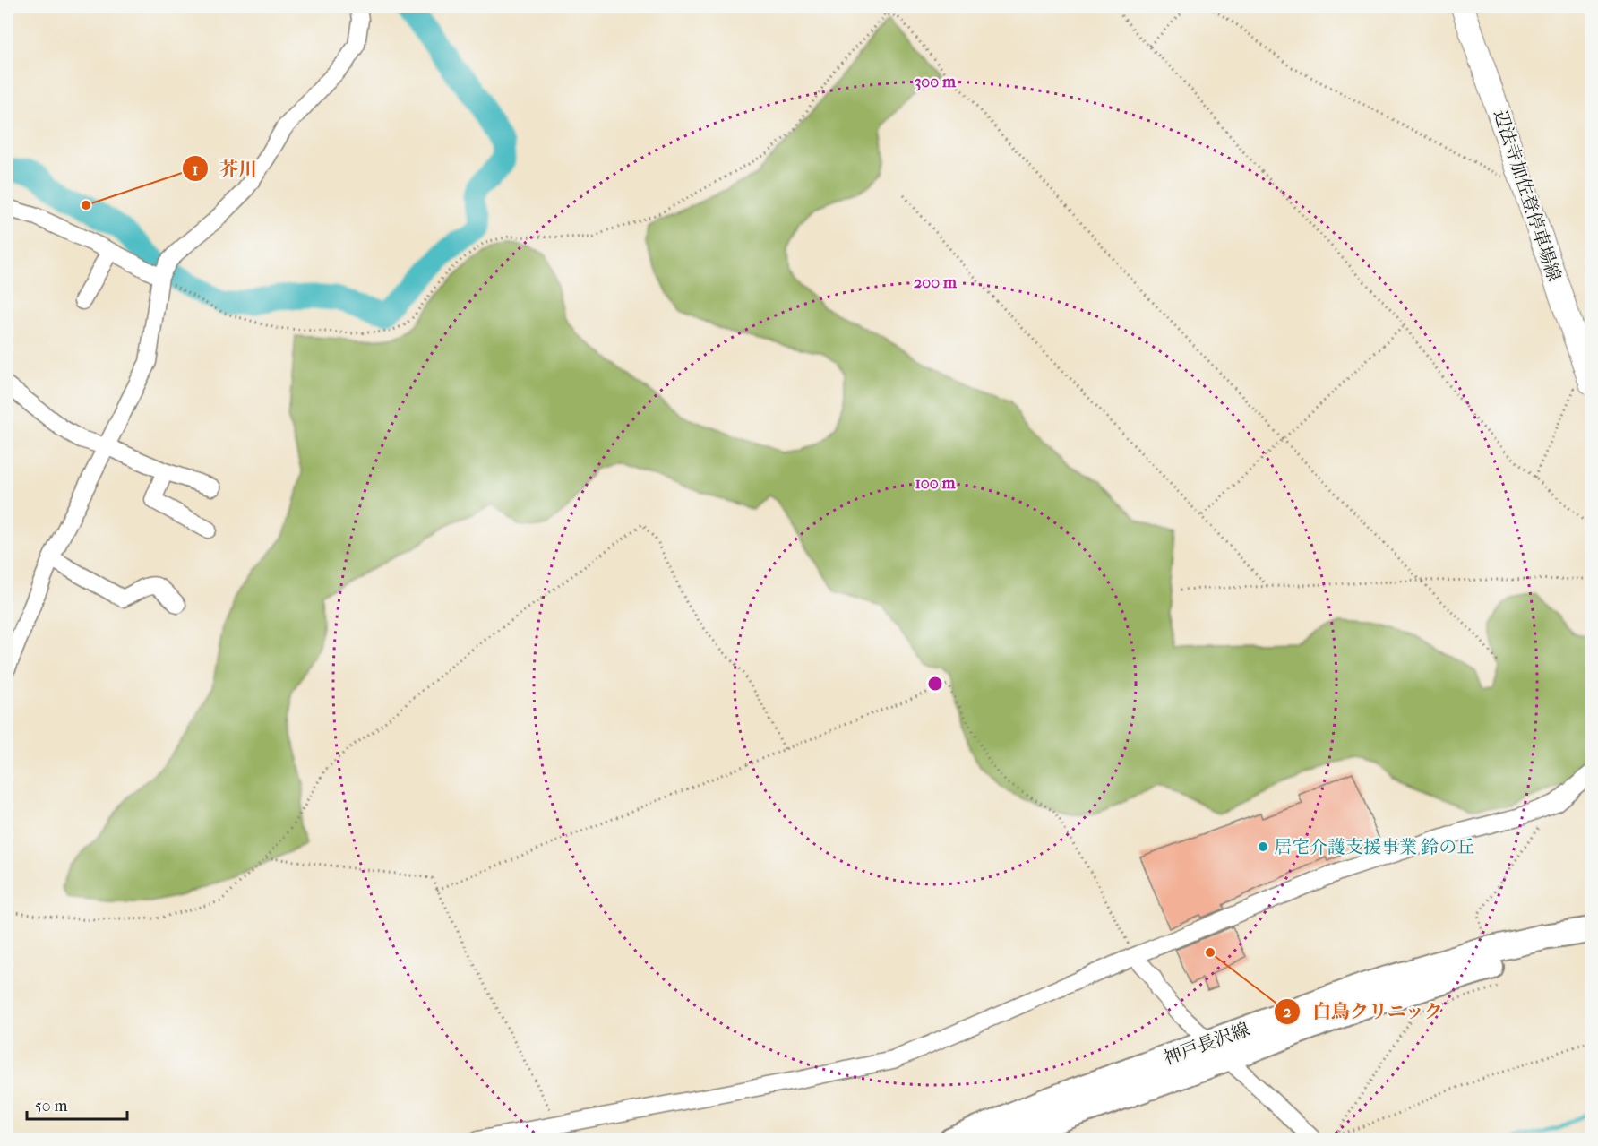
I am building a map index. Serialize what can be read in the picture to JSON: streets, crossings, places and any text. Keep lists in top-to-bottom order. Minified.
{"streets":{"main road":["辺法寺加佐登停車場線","神戸長沢線"]},"places":["芥川","居宅介護支援事業 鈴の丘","白鳥クリニック"],"scale_bar":"50 m","rings":["300 m","200 m","100 m"]}
